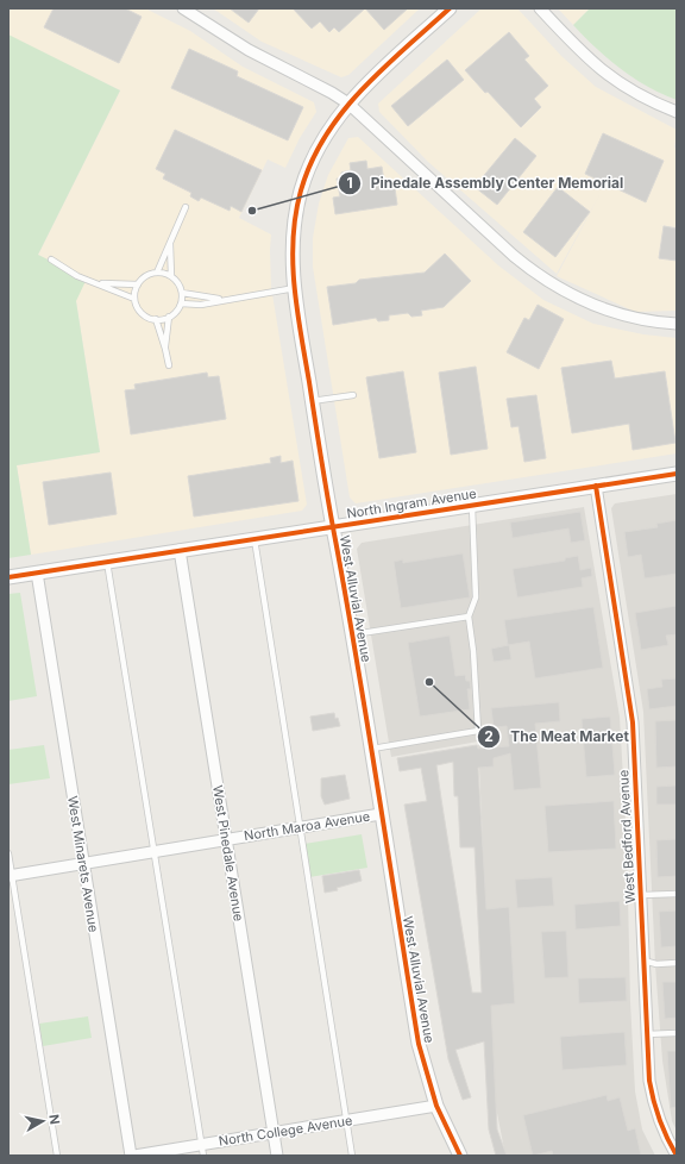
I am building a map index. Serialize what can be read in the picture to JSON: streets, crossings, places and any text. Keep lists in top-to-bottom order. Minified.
{"streets":{"street":["North Ingram Avenue","West Alluvial Avenue","North Maroa Avenue","West Bedford Avenue","West Pinedale Avenue","West Minarets Avenue","North College Avenue"]},"crossings":[["North Ingram Avenue","West Alluvial Avenue"],["North Ingram Avenue","West Bedford Avenue"],["North Ingram Avenue","West Pinedale Avenue"],["North Ingram Avenue","West Minarets Avenue"],["West Alluvial Avenue","North Maroa Avenue"],["West Alluvial Avenue","North College Avenue"],["North Maroa Avenue","West Pinedale Avenue"],["North Maroa Avenue","West Minarets Avenue"],["West Pinedale Avenue","North College Avenue"]],"places":["Pinedale Assembly Center Memorial","The Meat Market"],"north":"right"}
